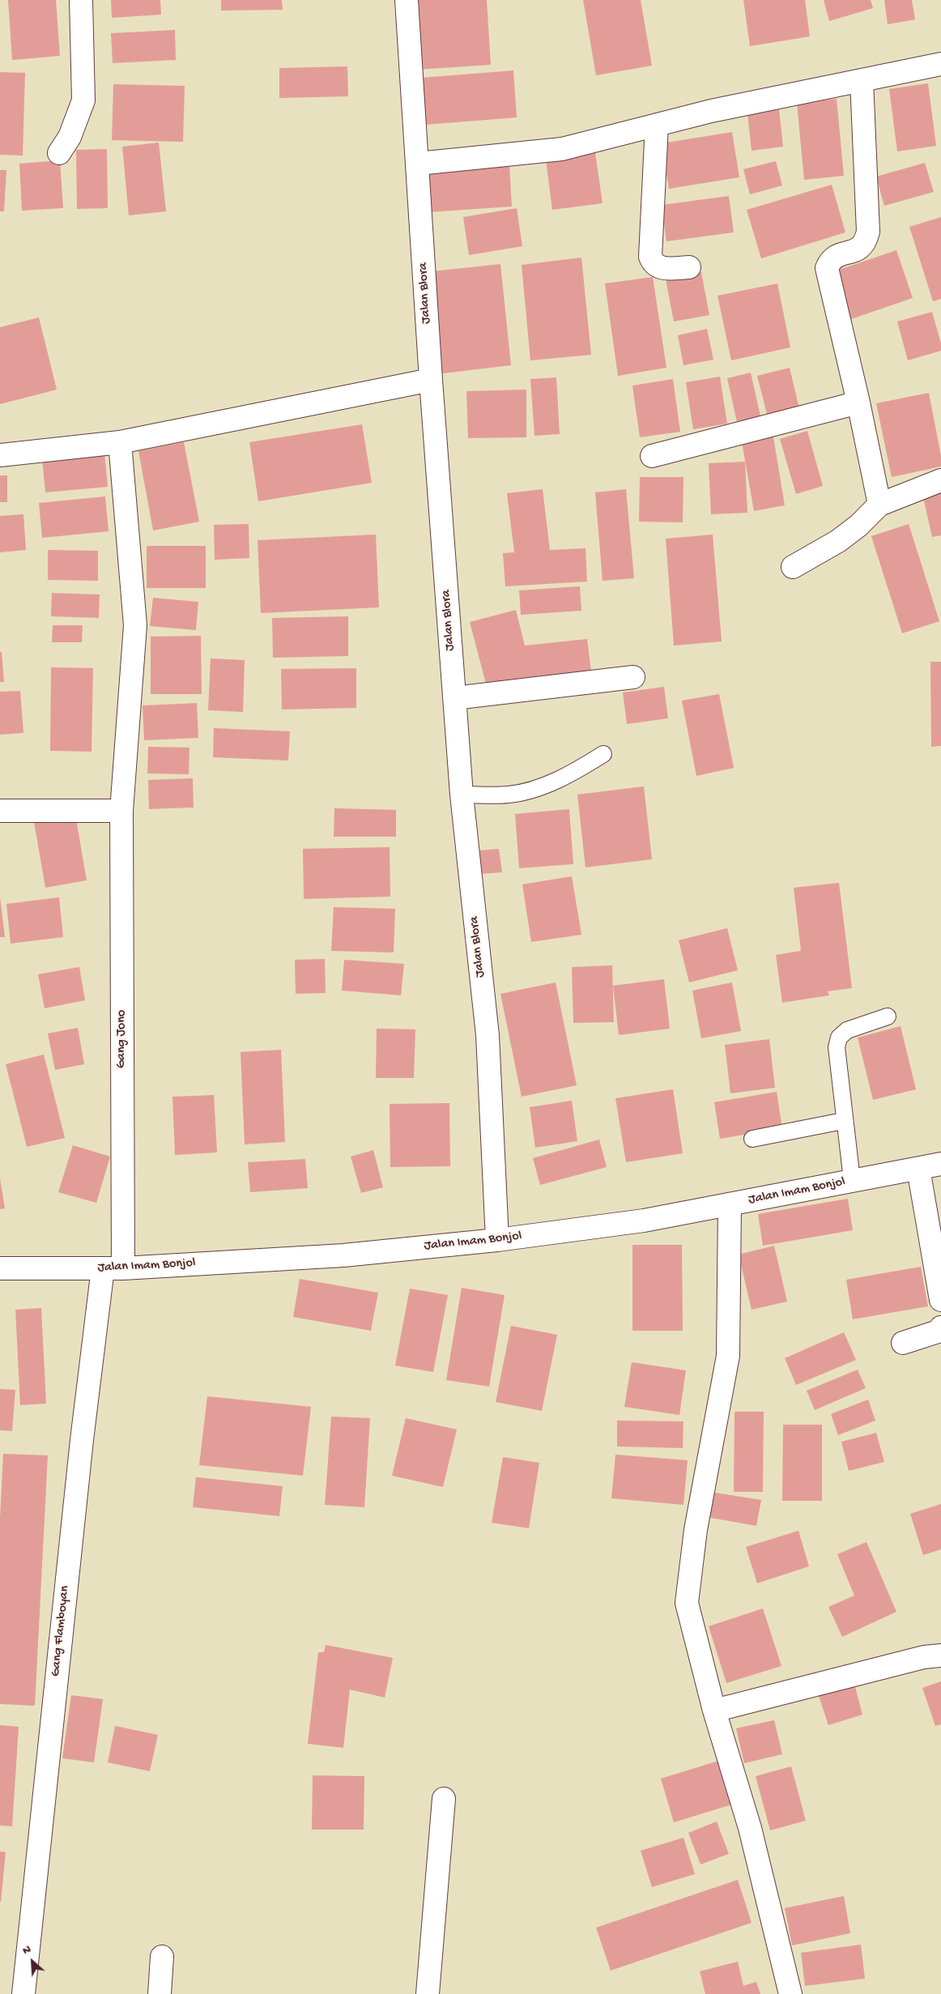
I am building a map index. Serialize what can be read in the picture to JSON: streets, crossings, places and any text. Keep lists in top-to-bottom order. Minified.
{"streets":{"main road":["Jalan Blora","Gang Jono","Jalan Imam Bonjol","Gang Flamboyan"]},"crossings":[["Jalan Blora","Jalan Imam Bonjol"],["Gang Jono","Jalan Imam Bonjol"],["Gang Jono","Gang Flamboyan"],["Jalan Imam Bonjol","Gang Flamboyan"]],"north":"top left"}
